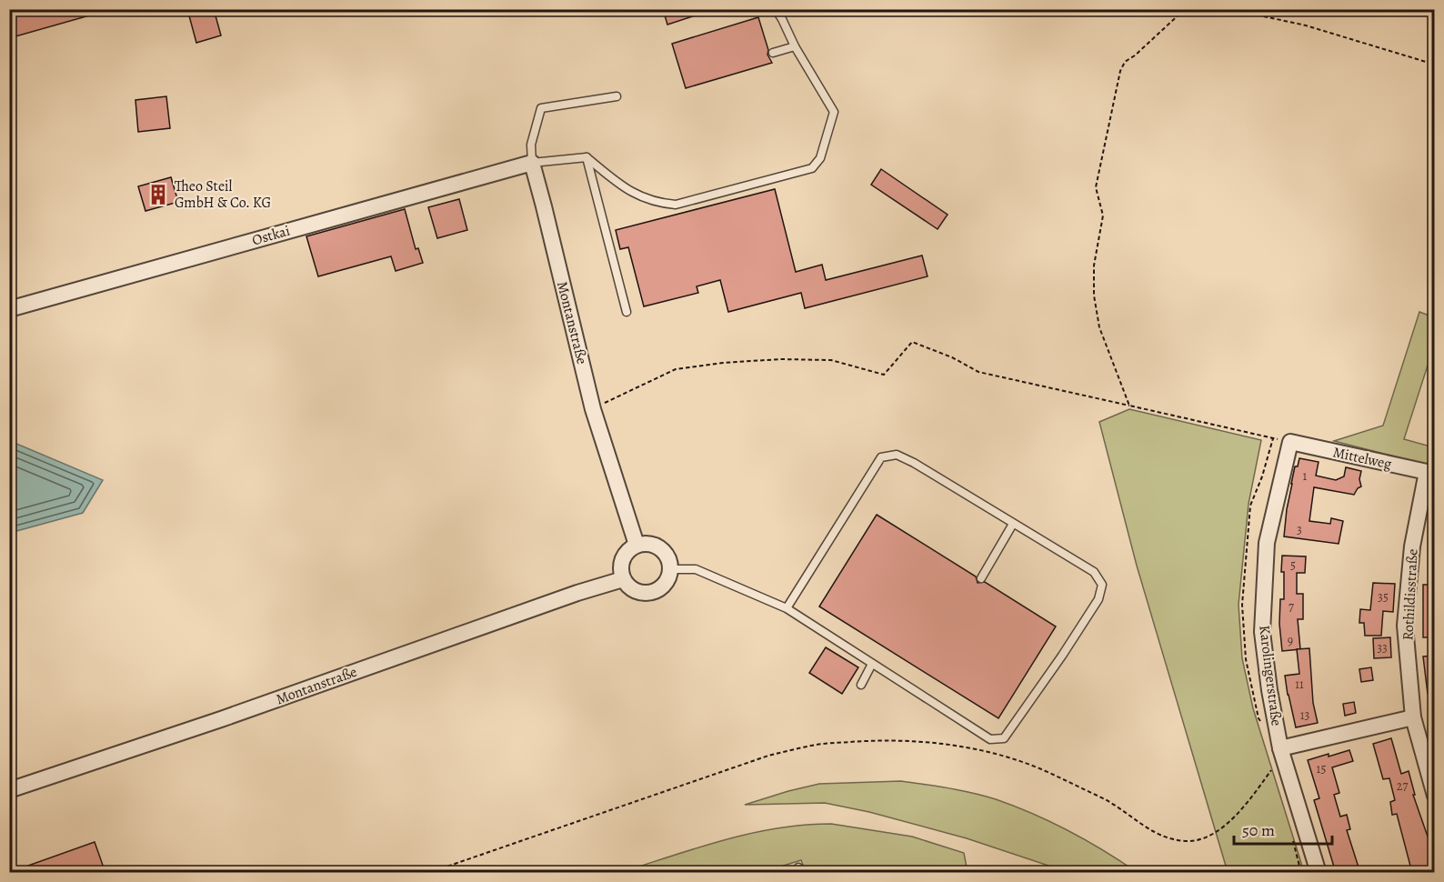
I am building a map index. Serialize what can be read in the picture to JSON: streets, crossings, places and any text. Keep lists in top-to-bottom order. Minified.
{"streets":{"street":["Ostkai","Montanstraße","Mittelweg","Rothildisstraße","Karolingerstraße"]},"crossings":[["Ostkai","Montanstraße"],["Mittelweg","Rothildisstraße"],["Mittelweg","Karolingerstraße"]],"places":{"building":["Theo Steil GmbH & Co. KG"]},"house_numbers":["1","3","5","35","7","9","33","11","13","15","27"],"scale_bar":"50 m"}
